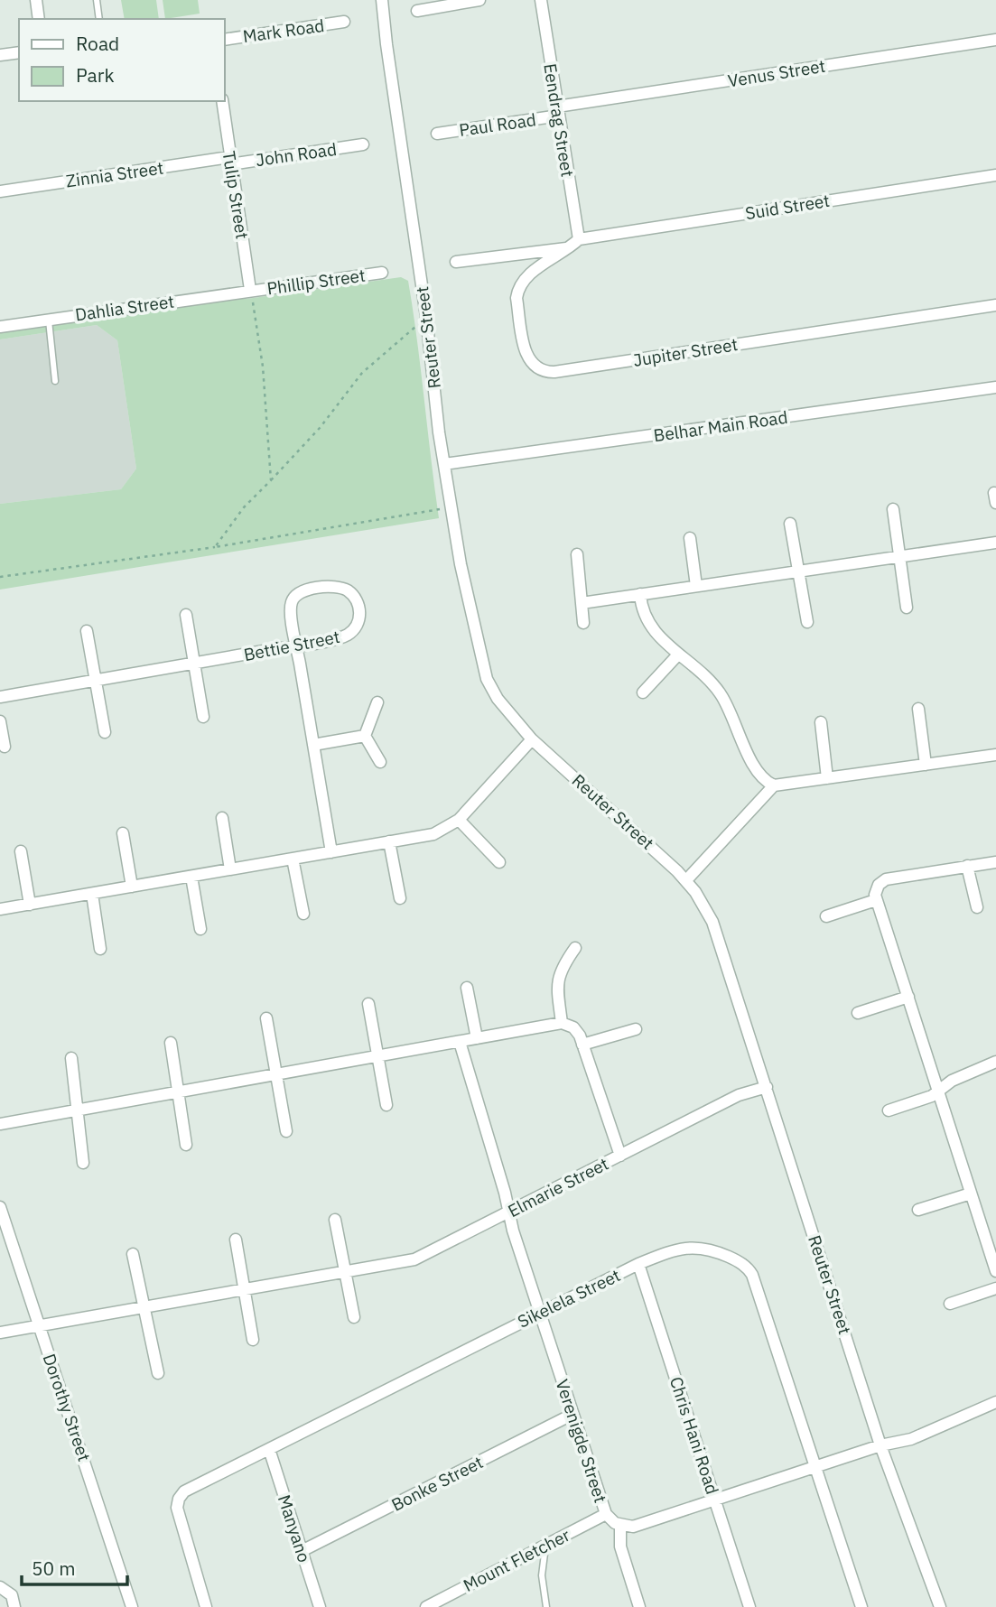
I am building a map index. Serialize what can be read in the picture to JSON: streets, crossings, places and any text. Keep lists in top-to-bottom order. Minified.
{"streets":{"street":["Mark Road","Venus Street","Eendrag Street","Paul Road","John Road","Zinnia Street","Tulip Street","Suid Street","Phillip Street","Dahlia Street","Reuter Street","Jupiter Street","Belhar Main Road","Bettie Street","Elmarie Street","Sikelela Street","Dorothy Street","Chris Hani Road","Verenigde Street","Bonke Street","Manyano","Mount Fletcher"]},"crossings":[["Venus Street","Eendrag Street"],["Venus Street","Paul Road"],["Eendrag Street","Paul Road"],["Eendrag Street","Suid Street"],["Eendrag Street","Jupiter Street"],["John Road","Zinnia Street"],["John Road","Tulip Street"],["Zinnia Street","Tulip Street"],["Tulip Street","Phillip Street"],["Tulip Street","Dahlia Street"],["Suid Street","Jupiter Street"],["Phillip Street","Dahlia Street"],["Reuter Street","Belhar Main Road"],["Reuter Street","Elmarie Street"],["Elmarie Street","Dorothy Street"],["Elmarie Street","Verenigde Street"],["Sikelela Street","Chris Hani Road"],["Sikelela Street","Verenigde Street"],["Sikelela Street","Manyano"],["Verenigde Street","Bonke Street"],["Verenigde Street","Mount Fletcher"],["Bonke Street","Manyano"]],"legend":["Road","Park"],"scale_bar":"50 m"}
